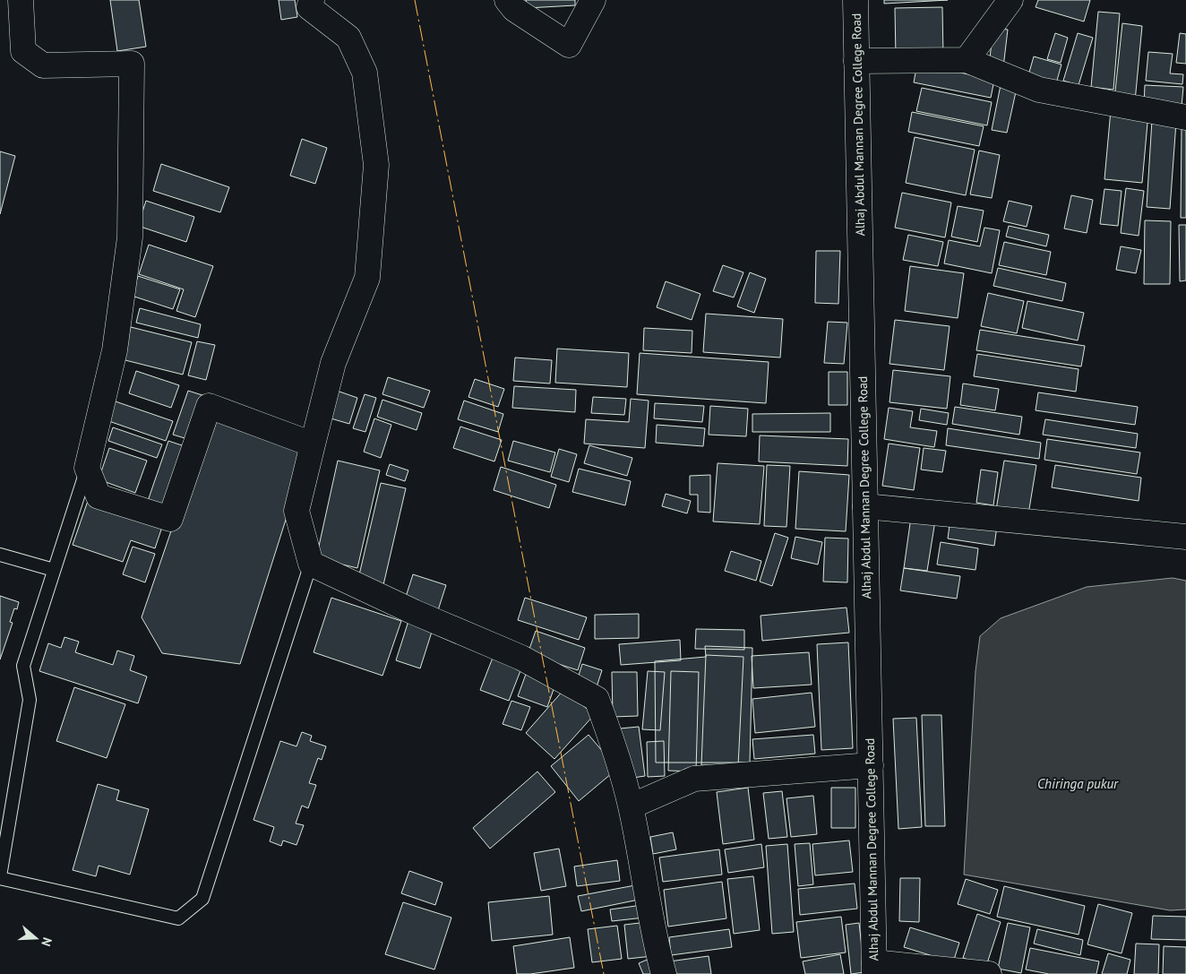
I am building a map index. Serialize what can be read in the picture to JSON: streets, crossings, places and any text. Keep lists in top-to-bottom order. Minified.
{"streets":{"street":["Alhaj Abdul Mannan Degree College Road"]},"water":["Chiringa pukur"],"north":"right"}
